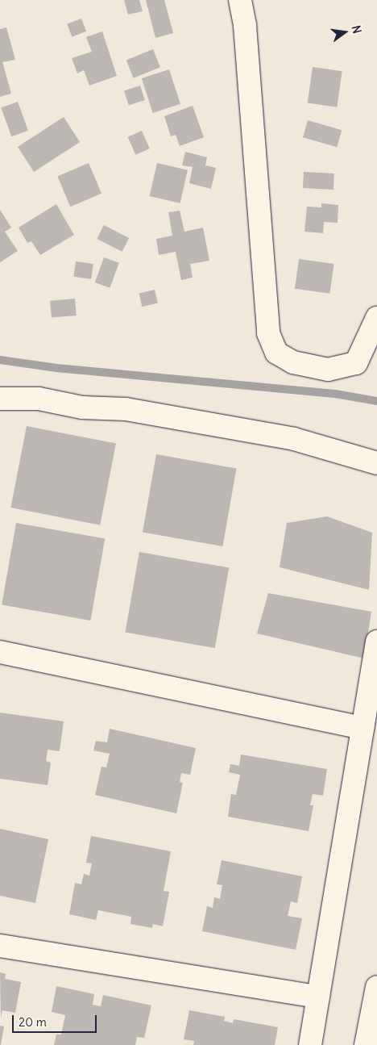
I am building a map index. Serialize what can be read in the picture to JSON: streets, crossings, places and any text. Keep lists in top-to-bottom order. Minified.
{"scale_bar":"20 m","north":"right"}
